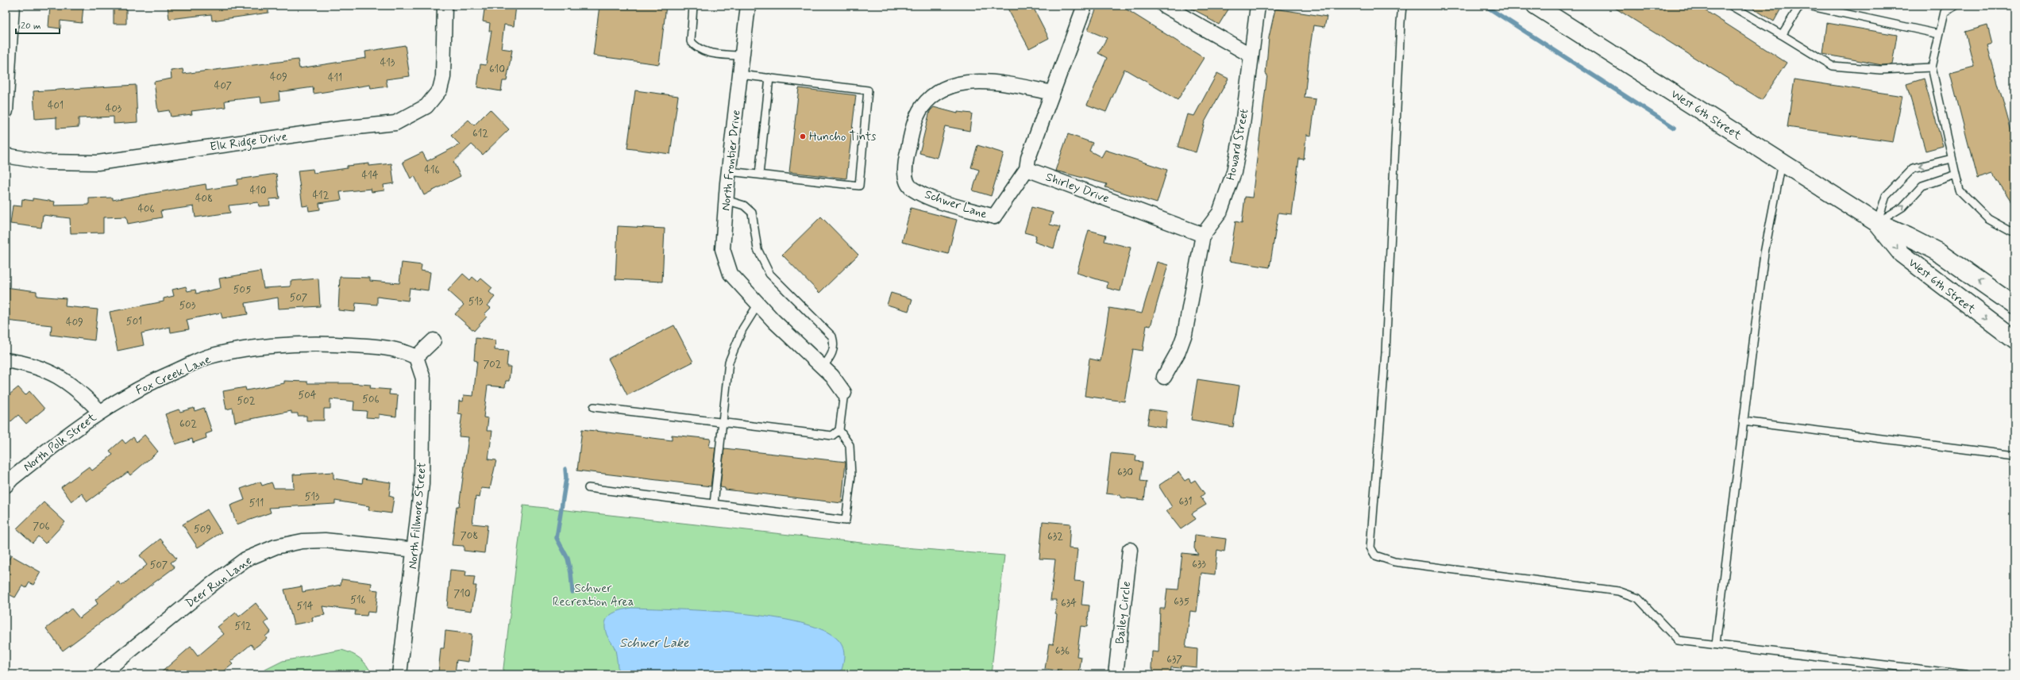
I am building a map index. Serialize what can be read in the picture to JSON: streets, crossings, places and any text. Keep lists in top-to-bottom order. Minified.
{"streets":{"main road":["West 6th Street"],"street":["Elk Ridge Drive","Howard Street","North Frontier Drive","Shirley Drive","Schwer Lane","Fox Creek Lane","North Polk Street","North Fillmore Street","Deer Run Lane","Bailey Circle"]},"crossings":[["Howard Street","Shirley Drive"],["Shirley Drive","Schwer Lane"],["Fox Creek Lane","North Polk Street"],["Fox Creek Lane","North Fillmore Street"],["North Fillmore Street","Deer Run Lane"]],"water":["Schwer Lake"],"parks":["Schwer Recreation Area"],"places":["Huncho Tints"],"house_numbers":["413","610","409","411","407","401","403","612","416","414","410","412","408","406","505","507","513","503","501","409","702","504","506","502","602","630","513","631","511","706","509","708","632","633","507","710","516","635","634","514","512","636","637"],"scale_bar":"20 m"}
